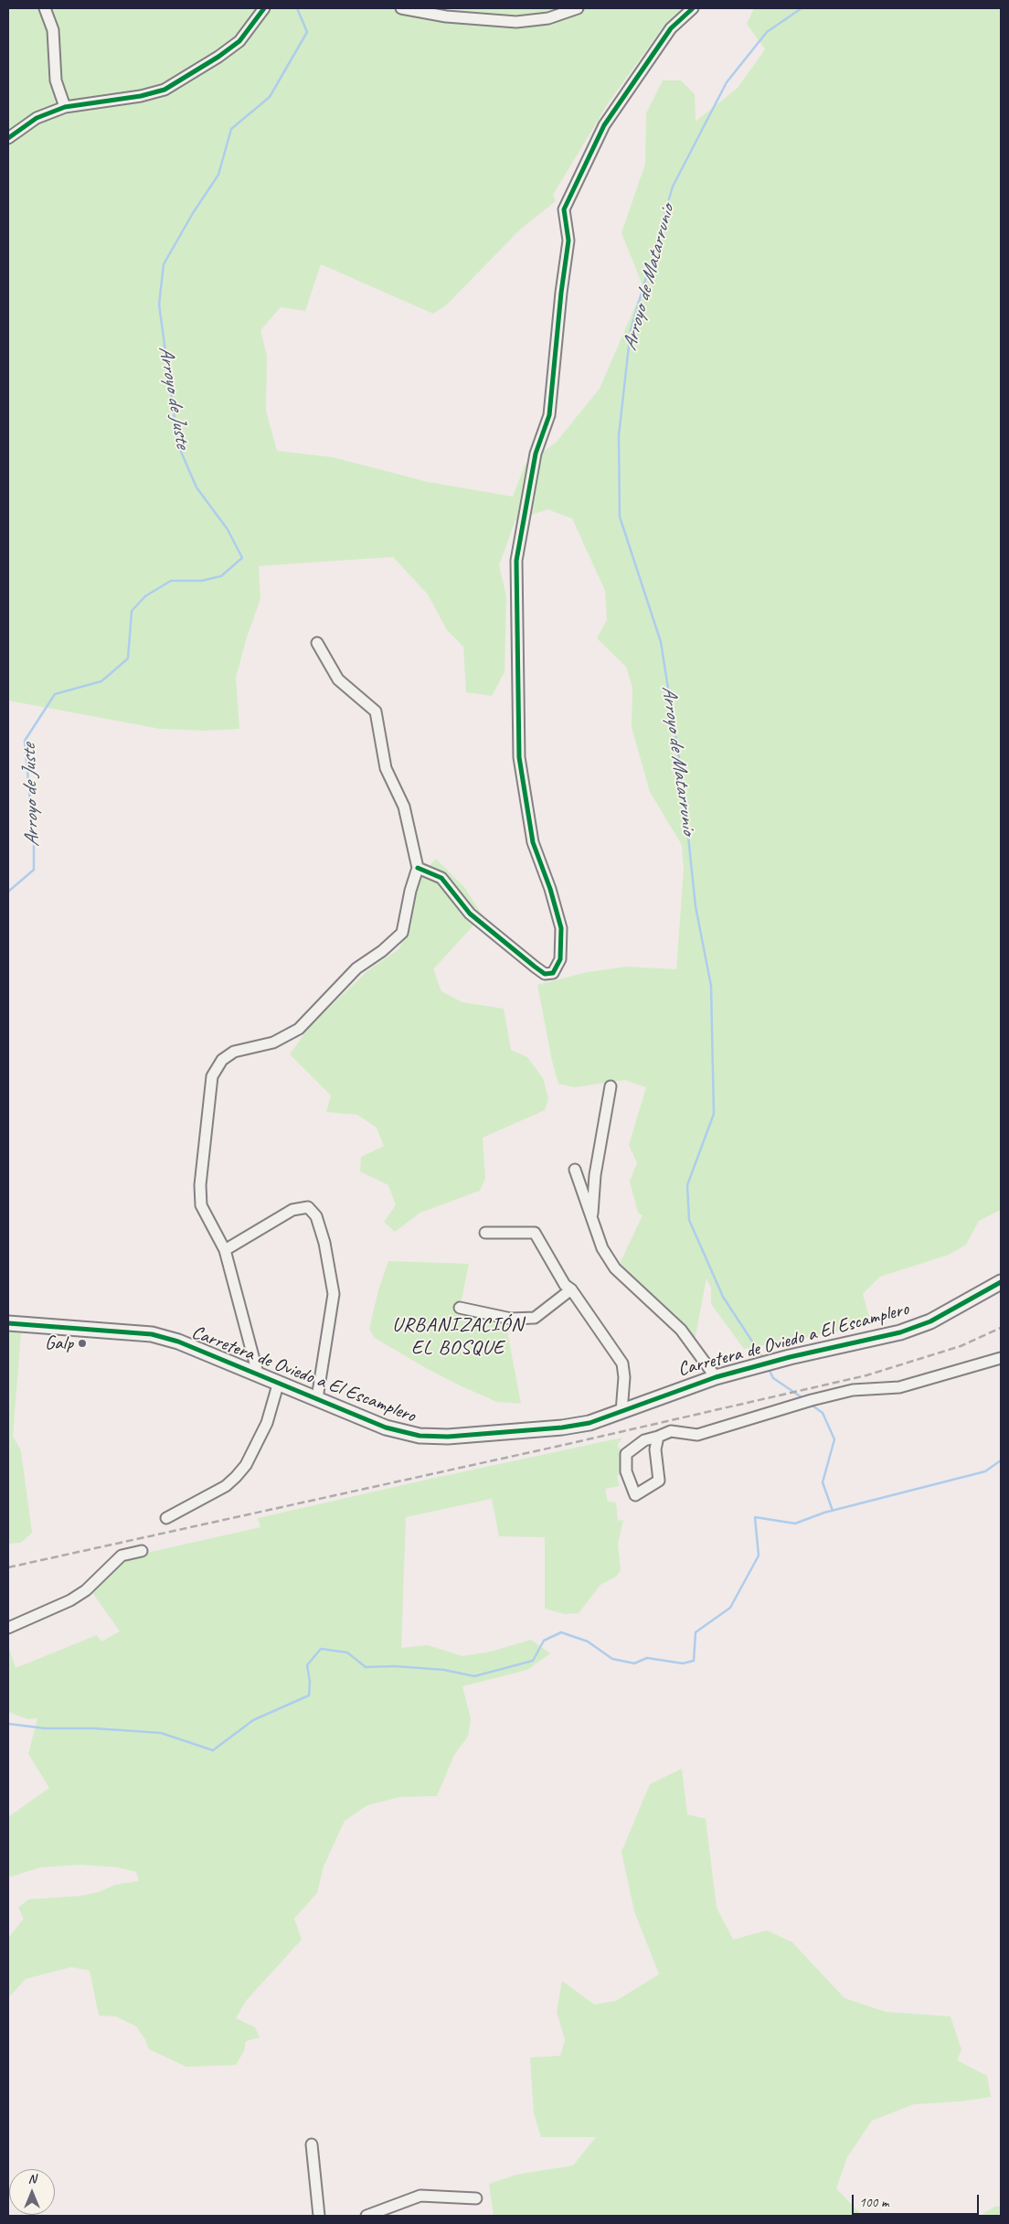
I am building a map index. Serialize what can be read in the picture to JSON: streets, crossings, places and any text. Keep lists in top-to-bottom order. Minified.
{"streets":{"street":["Carretera de Oviedo a El Escamplero"]},"districts":["URBANIZACIÓN EL BOSQUE"],"water":["Arroyo de Matarrunio","Arroyo de Juste"],"places":["Galp"],"scale_bar":"100 m","north":"top"}
